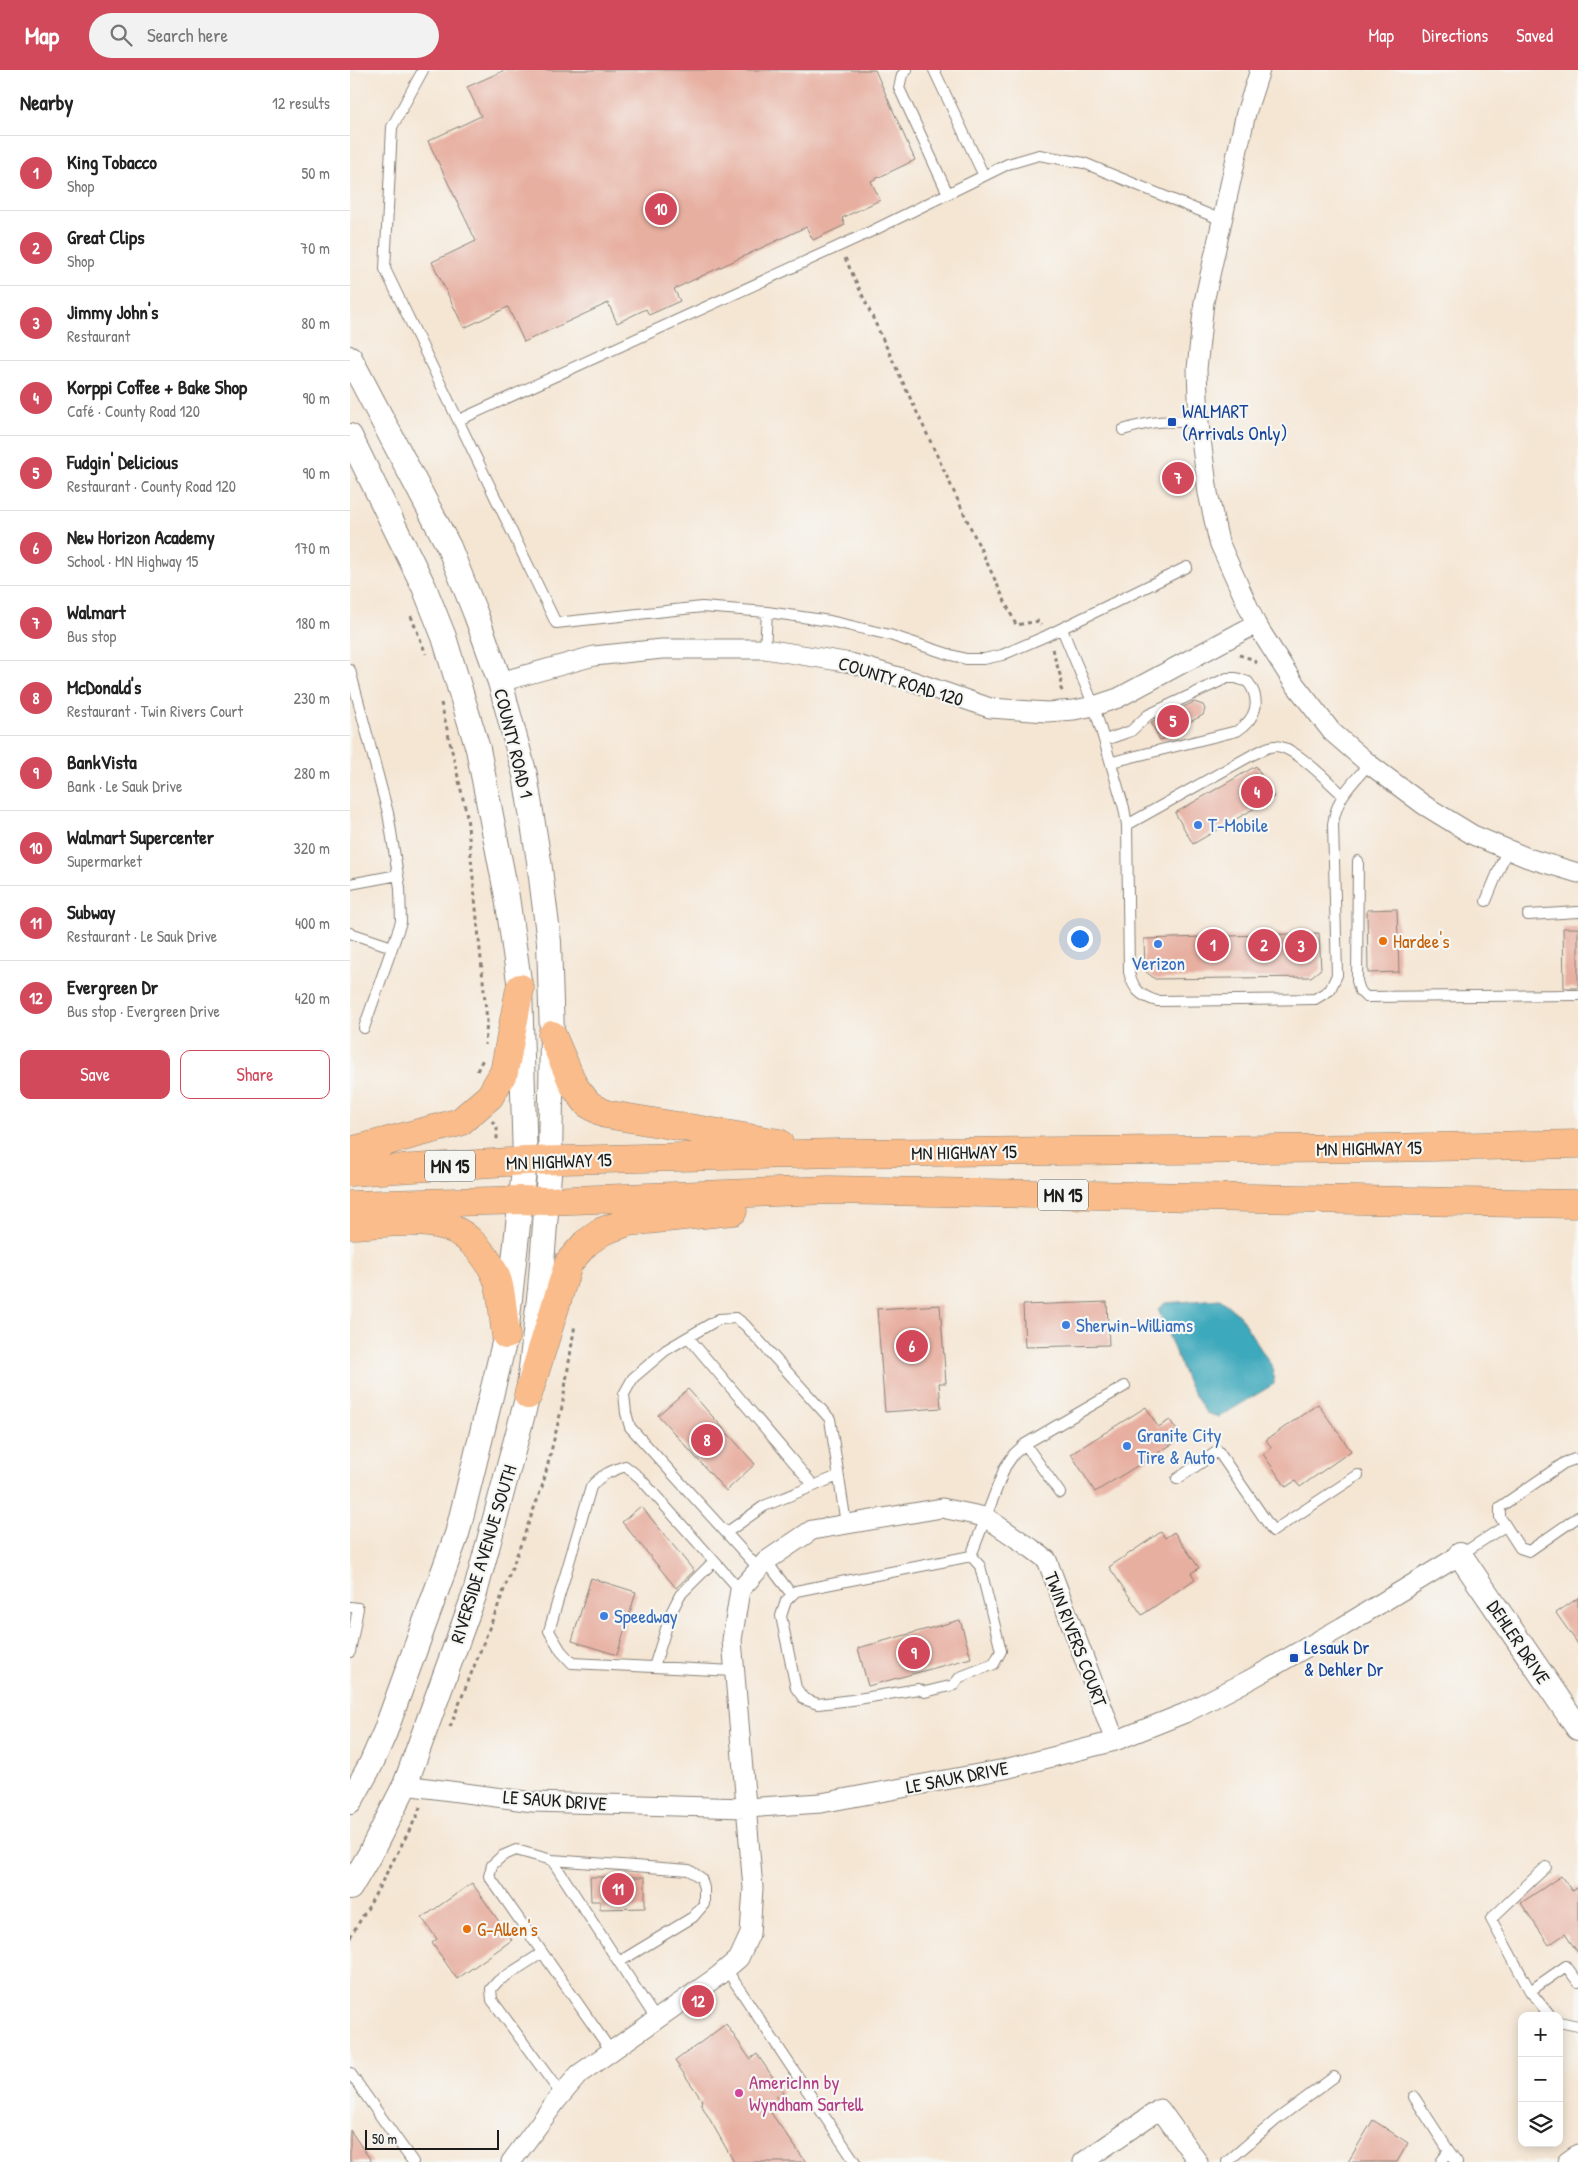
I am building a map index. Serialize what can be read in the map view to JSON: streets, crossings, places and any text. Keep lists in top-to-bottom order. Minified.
{"streets":{"highway":["MN HIGHWAY 15","MN 15"],"street":["COUNTY ROAD 120","COUNTY ROAD 1","RIVERSIDE AVENUE SOUTH","TWIN RIVERS COURT","DEHLER DRIVE","LE SAUK DRIVE"]},"crossings":[["COUNTY ROAD 120","COUNTY ROAD 1"],["COUNTY ROAD 1","MN HIGHWAY 15"],["COUNTY ROAD 1","MN 15"],["COUNTY ROAD 1","RIVERSIDE AVENUE SOUTH"],["MN HIGHWAY 15","MN 15"],["MN HIGHWAY 15","RIVERSIDE AVENUE SOUTH"],["MN 15","RIVERSIDE AVENUE SOUTH"],["RIVERSIDE AVENUE SOUTH","LE SAUK DRIVE"],["TWIN RIVERS COURT","LE SAUK DRIVE"],["DEHLER DRIVE","LE SAUK DRIVE"]],"places":{"transit":["WALMART (Arrivals Only)","Lesauk Dr & Dehler Dr"],"other":["T-Mobile","Hardee's","Verizon","Sherwin-Williams","Granite City Tire & Auto","Speedway","G-Allen's","AmericInn by Wyndham Sartell"]},"scale_bar":"50 m","page":{"header":"Map","search":"Search here","nav":["Map","Directions","Saved"],"heading":["Nearby","12 results"],"list":[{"mark":"1","name":"King Tobacco","note":"Shop","value":"50 m"},{"mark":"2","name":"Great Clips","note":"Shop","value":"70 m"},{"mark":"3","name":"Jimmy John's","note":"Restaurant","value":"80 m"},{"mark":"4","name":"Korppi Coffee + Bake Shop","note":"Café · County Road 120","value":"90 m"},{"mark":"5","name":"Fudgin' Delicious","note":"Restaurant · County Road 120","value":"90 m"},{"mark":"6","name":"New Horizon Academy","note":"School · MN Highway 15","value":"170 m"},{"mark":"7","name":"Walmart","note":"Bus stop","value":"180 m"},{"mark":"8","name":"McDonald's","note":"Restaurant · Twin Rivers Court","value":"230 m"},{"mark":"9","name":"BankVista","note":"Bank · Le Sauk Drive","value":"280 m"},{"mark":"10","name":"Walmart Supercenter","note":"Supermarket","value":"320 m"},{"mark":"11","name":"Subway","note":"Restaurant · Le Sauk Drive","value":"400 m"},{"mark":"12","name":"Evergreen Dr","note":"Bus stop · Evergreen Drive","value":"420 m"}],"pins":["10","7","5","4","1","2","3","6","8","9","11","12"],"buttons":["Save","Share"],"map_buttons":["+","−"],"scale":"50 m"}}
